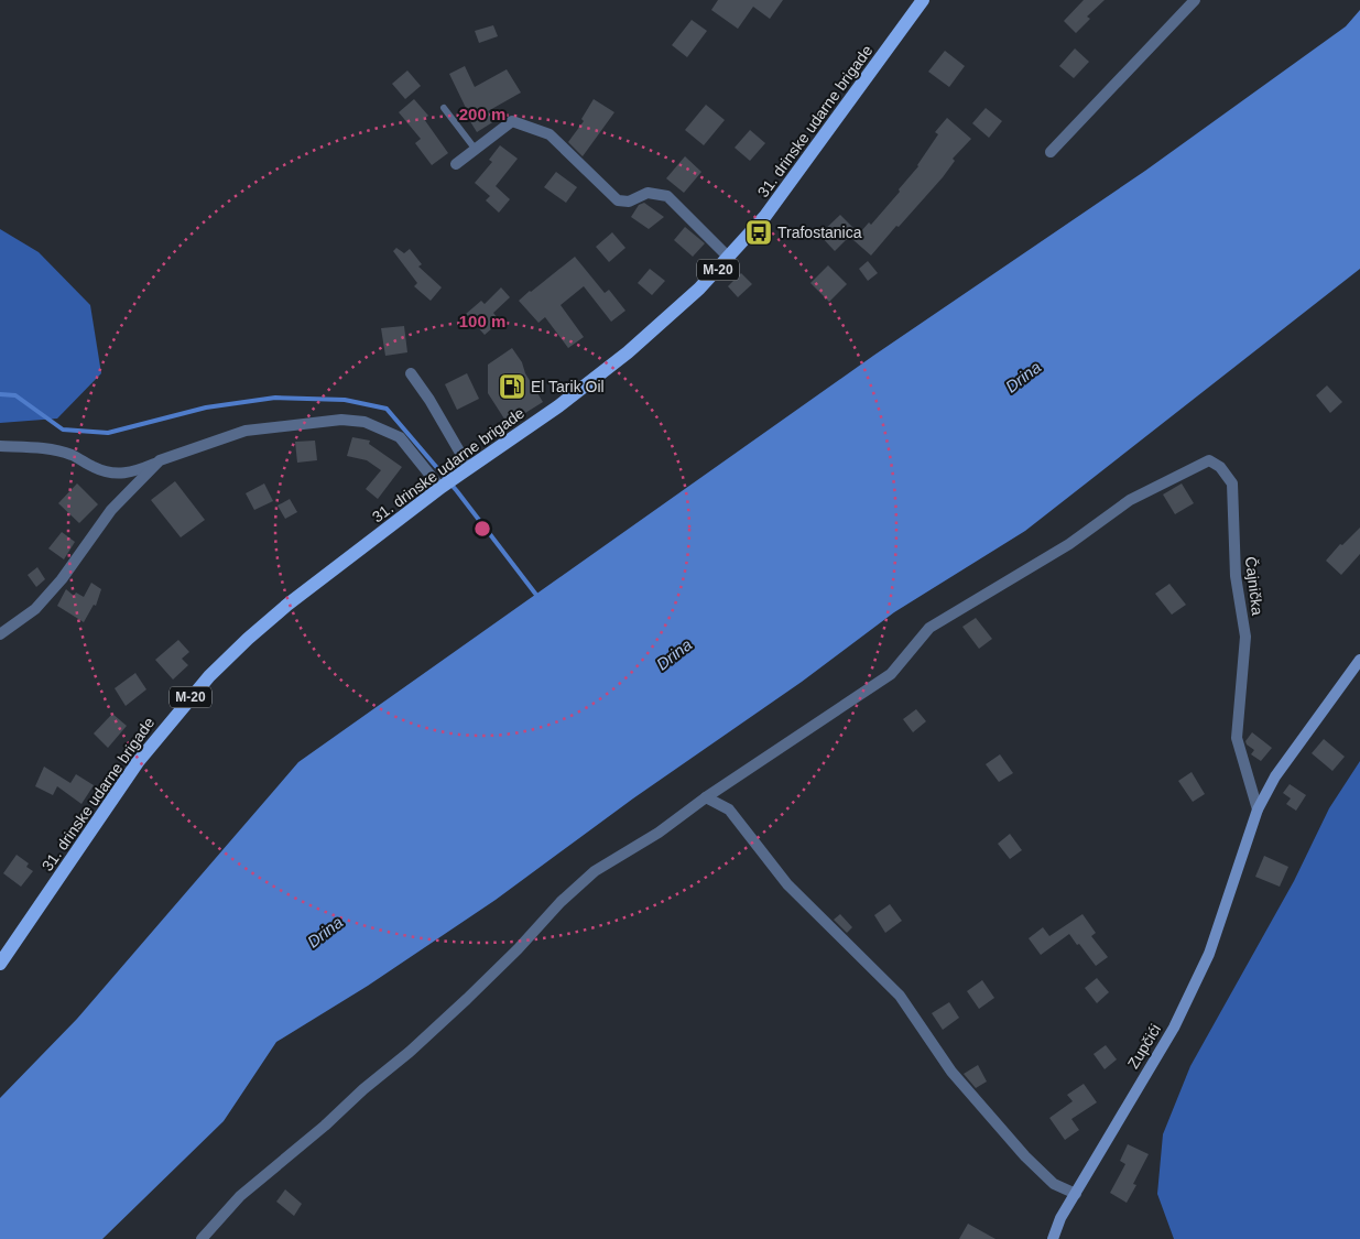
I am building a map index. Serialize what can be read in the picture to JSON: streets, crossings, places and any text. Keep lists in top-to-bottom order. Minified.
{"streets":{"main road":["31. drinske udarne brigade","M-20","Zupčići"],"street":["Čajnička"]},"crossings":[["Čajnička","Zupčići"]],"water":["Drina"],"places":{"bus stop":["Trafostanica"],"fuel station":["El Tarik Oil"]},"rings":["200 m","100 m"]}
